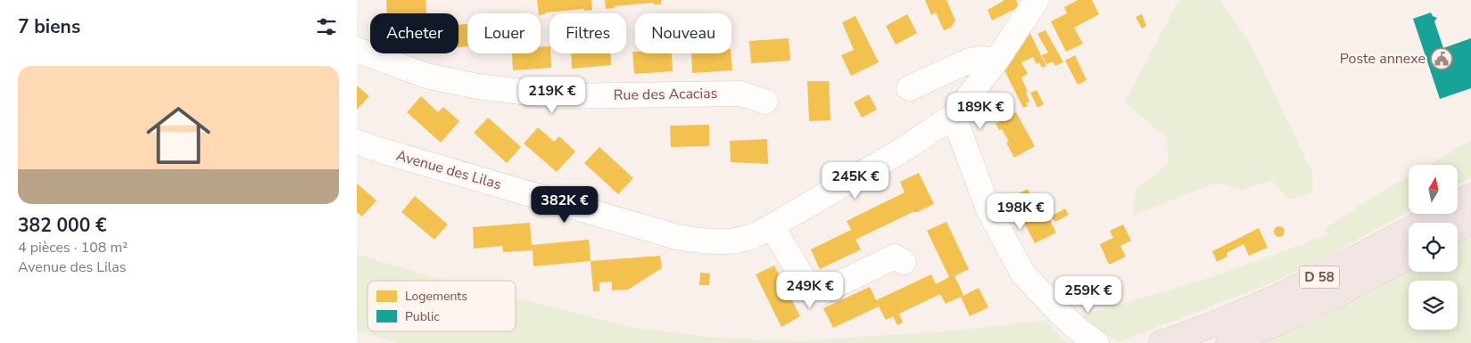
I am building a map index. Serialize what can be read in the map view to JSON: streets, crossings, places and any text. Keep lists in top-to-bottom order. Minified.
{"streets":{"highway":["D 58"],"street":["Rue des Acacias","Avenue des Lilas"]},"places":{"public building":["Poste annexe"]},"legend":["Logements","Public"],"north":"top","page":{"heading":"7 biens","chip":["Acheter","Louer","Filtres","Nouveau"],"list":[{"name":"382 000 €","note":"4 pièces · 108 m² · Avenue des Lilas"}],"price":["219K €","189K €","245K €","382K €","198K €","249K €","259K €"]}}
